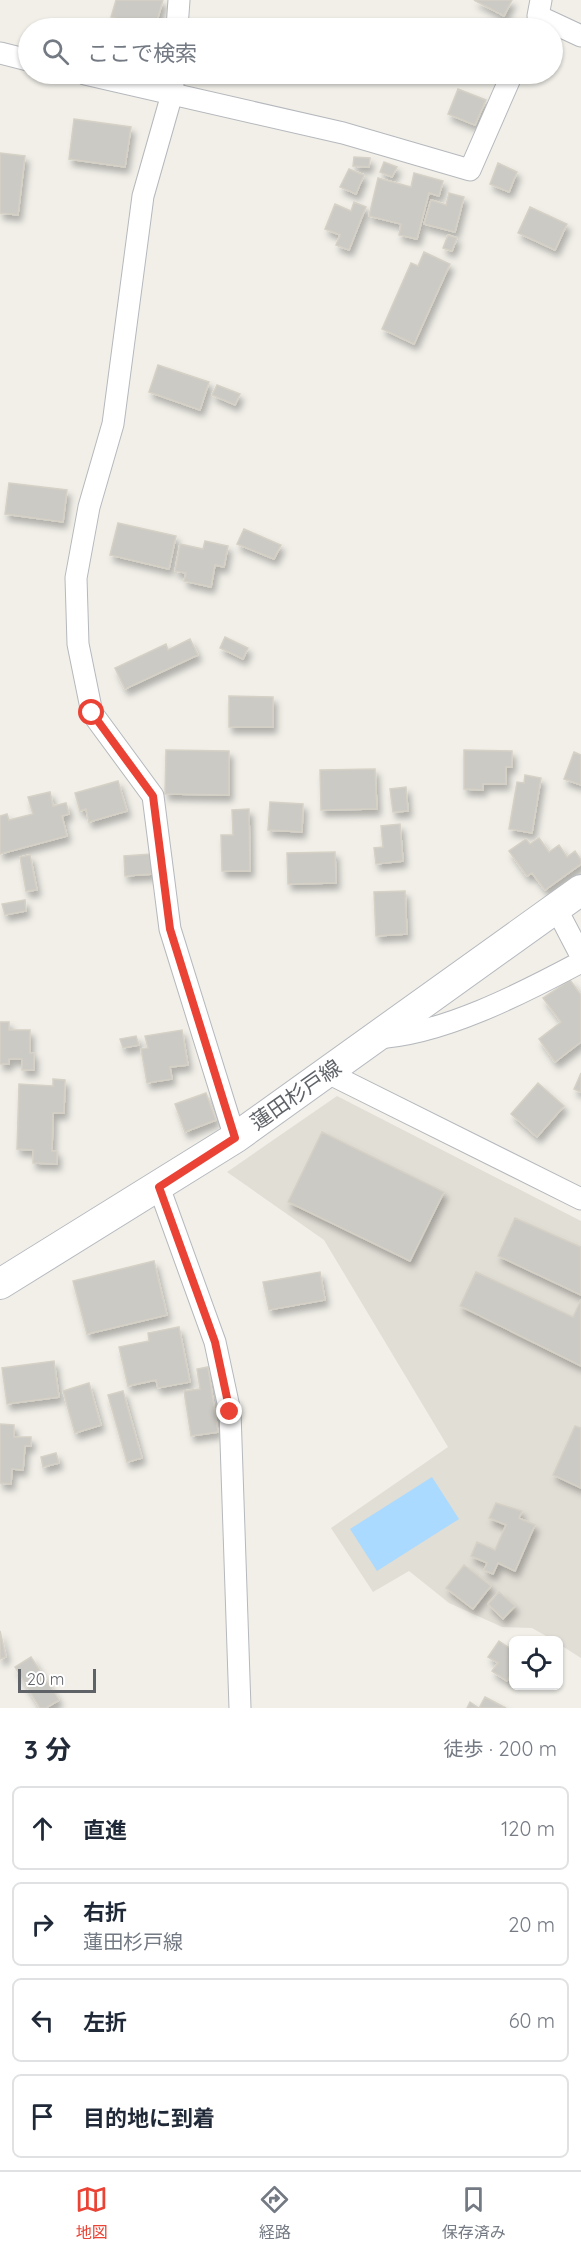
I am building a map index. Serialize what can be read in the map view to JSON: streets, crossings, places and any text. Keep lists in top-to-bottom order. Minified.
{"streets":{"main road":["蓮田杉戸線"]},"scale_bar":"20 m","page":{"search":"ここで検索","scale":"20 m","heading":["3 分","徒歩 · 200 m"],"list":[["直進","120 m"],["右折","蓮田杉戸線","20 m"],["左折","60 m"],"目的地に到着"],"nav":["地図","経路","保存済み"]}}
